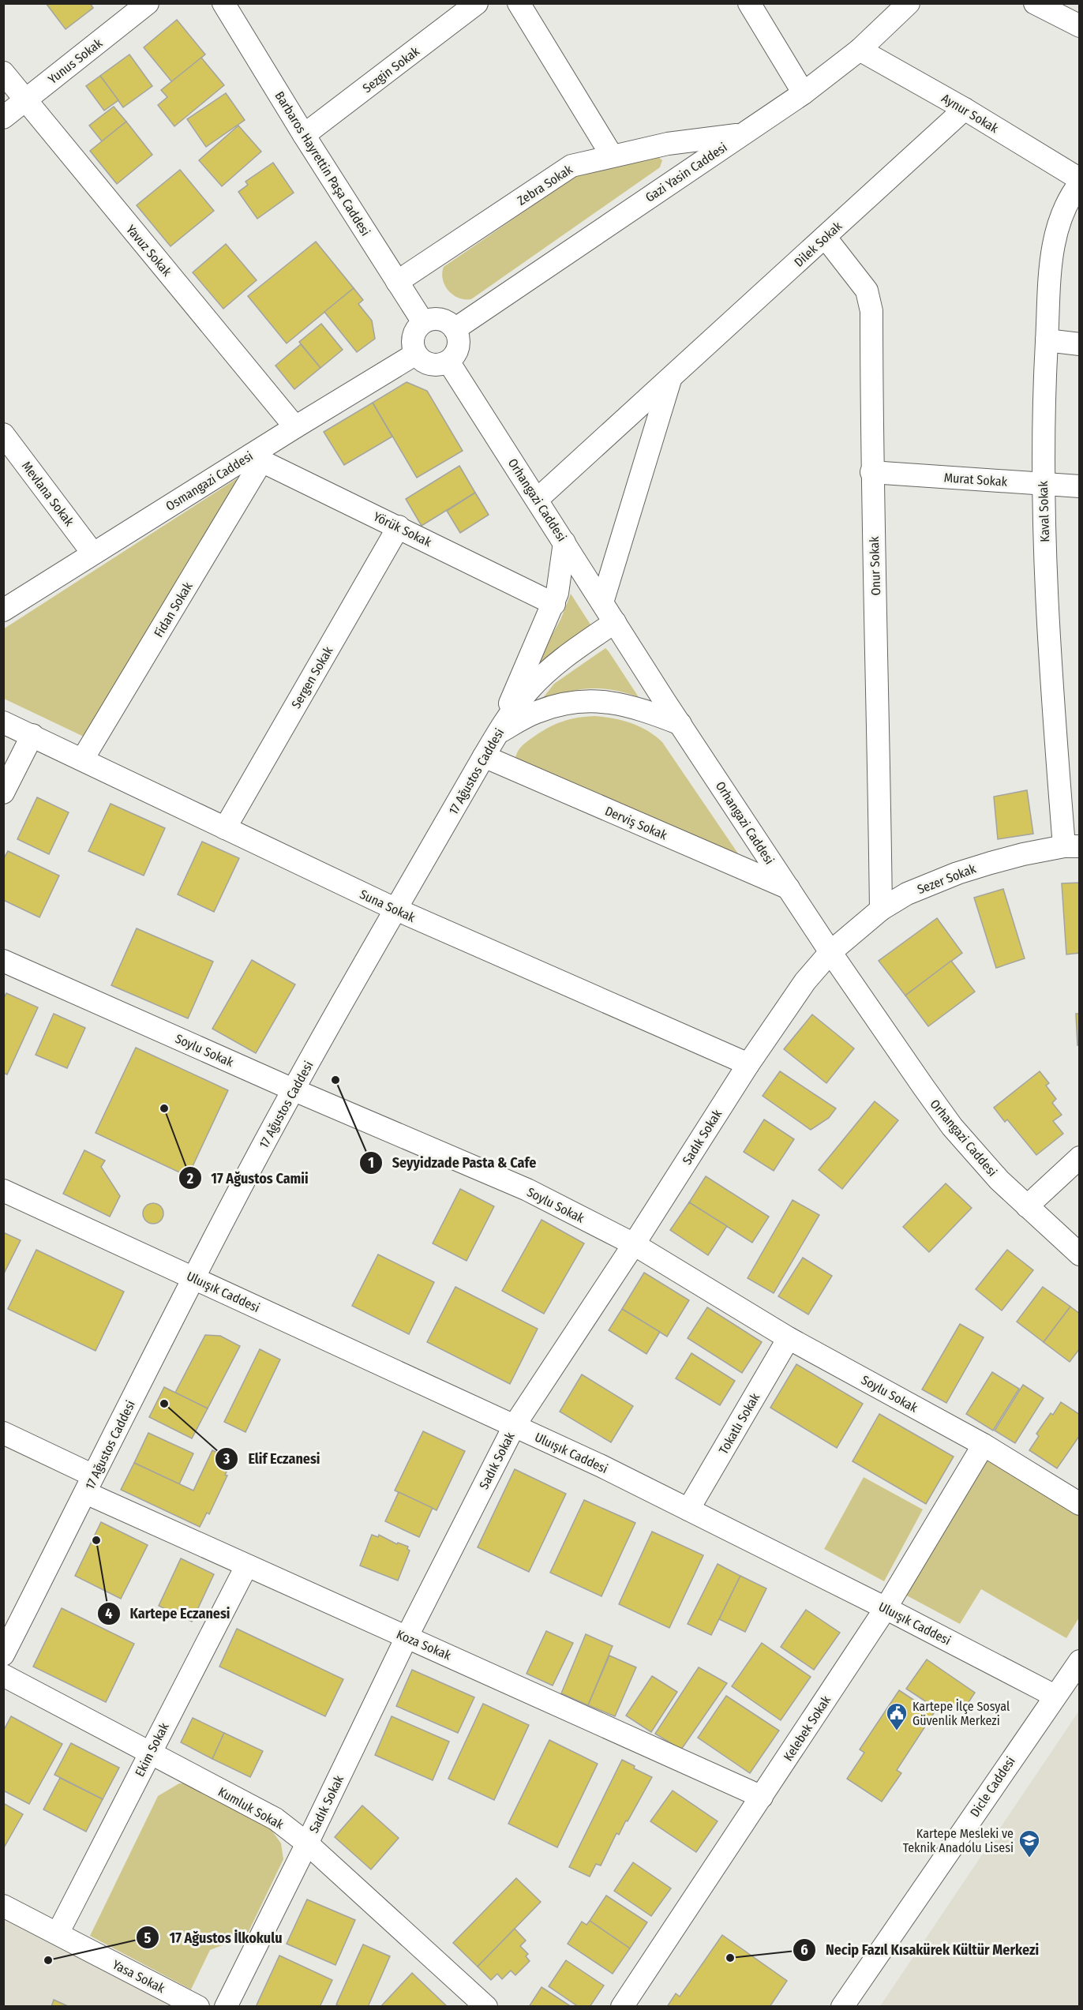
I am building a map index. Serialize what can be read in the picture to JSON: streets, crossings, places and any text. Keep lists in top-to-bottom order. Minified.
{"streets":{"street":["Yunus Sokak","Sezgin Sokak","Aynur Sokak","Barbaros Hayrettin Paşa Caddesi","Gazi Yasin Caddesi","Zebra Sokak","Dilek Sokak","Yavuz Sokak","Murat Sokak","Osmangazi Caddesi","Mevlana Sokak","Orhangazi Caddesi","Kaval Sokak","Yörük Sokak","Onur Sokak","Fidan Sokak","Sergen Sokak","17 Ağustos Caddesi","Derviş Sokak","Sezer Sokak","Suna Sokak","Soylu Sokak","Sadık Sokak","Uluışık Caddesi","Tokatlı Sokak","Koza Sokak","Kelebek Sokak","Ekim Sokak","Dicle Caddesi","Kumluk Sokak","Yasa Sokak"]},"crossings":[["Yunus Sokak","Yavuz Sokak"],["Sezgin Sokak","Barbaros Hayrettin Paşa Caddesi"],["Aynur Sokak","Gazi Yasin Caddesi"],["Aynur Sokak","Dilek Sokak"],["Aynur Sokak","Kaval Sokak"],["Barbaros Hayrettin Paşa Caddesi","Gazi Yasin Caddesi"],["Barbaros Hayrettin Paşa Caddesi","Zebra Sokak"],["Barbaros Hayrettin Paşa Caddesi","Osmangazi Caddesi"],["Barbaros Hayrettin Paşa Caddesi","Orhangazi Caddesi"],["Gazi Yasin Caddesi","Zebra Sokak"],["Gazi Yasin Caddesi","Osmangazi Caddesi"],["Gazi Yasin Caddesi","Orhangazi Caddesi"],["Dilek Sokak","Orhangazi Caddesi"],["Dilek Sokak","Onur Sokak"],["Yavuz Sokak","Osmangazi Caddesi"],["Murat Sokak","Kaval Sokak"],["Murat Sokak","Onur Sokak"],["Osmangazi Caddesi","Mevlana Sokak"],["Osmangazi Caddesi","Orhangazi Caddesi"],["Osmangazi Caddesi","Yörük Sokak"],["Osmangazi Caddesi","Fidan Sokak"],["Orhangazi Caddesi","17 Ağustos Caddesi"],["Orhangazi Caddesi","Derviş Sokak"],["Orhangazi Caddesi","Sezer Sokak"],["Orhangazi Caddesi","Sadık Sokak"],["Kaval Sokak","Sezer Sokak"],["Yörük Sokak","Fidan Sokak"],["Yörük Sokak","Sergen Sokak"],["Onur Sokak","Sezer Sokak"],["Fidan Sokak","Suna Sokak"],["Sergen Sokak","Suna Sokak"],["17 Ağustos Caddesi","Derviş Sokak"],["17 Ağustos Caddesi","Suna Sokak"],["17 Ağustos Caddesi","Soylu Sokak"],["17 Ağustos Caddesi","Uluışık Caddesi"],["17 Ağustos Caddesi","Koza Sokak"],["Sezer Sokak","Sadık Sokak"],["Suna Sokak","Sadık Sokak"],["Soylu Sokak","Sadık Sokak"],["Soylu Sokak","Tokatlı Sokak"],["Soylu Sokak","Kelebek Sokak"],["Sadık Sokak","Uluışık Caddesi"],["Sadık Sokak","Koza Sokak"],["Sadık Sokak","Kumluk Sokak"],["Uluışık Caddesi","Tokatlı Sokak"],["Uluışık Caddesi","Kelebek Sokak"],["Uluışık Caddesi","Dicle Caddesi"],["Koza Sokak","Kelebek Sokak"],["Koza Sokak","Ekim Sokak"],["Ekim Sokak","Kumluk Sokak"],["Ekim Sokak","Yasa Sokak"]],"places":{"other":["Seyyidzade Pasta & Cafe","17 Ağustos Camii","Elif Eczanesi","Kartepe Eczanesi","Necip Fazıl Kısakürek Kültür Merkezi","17 Ağustos İlkokulu"],"public building":["Kartepe İlçe Sosyal Güvenlik Merkezi"],"school or university":["Kartepe Mesleki ve Teknik Anadolu Lisesi"]}}
